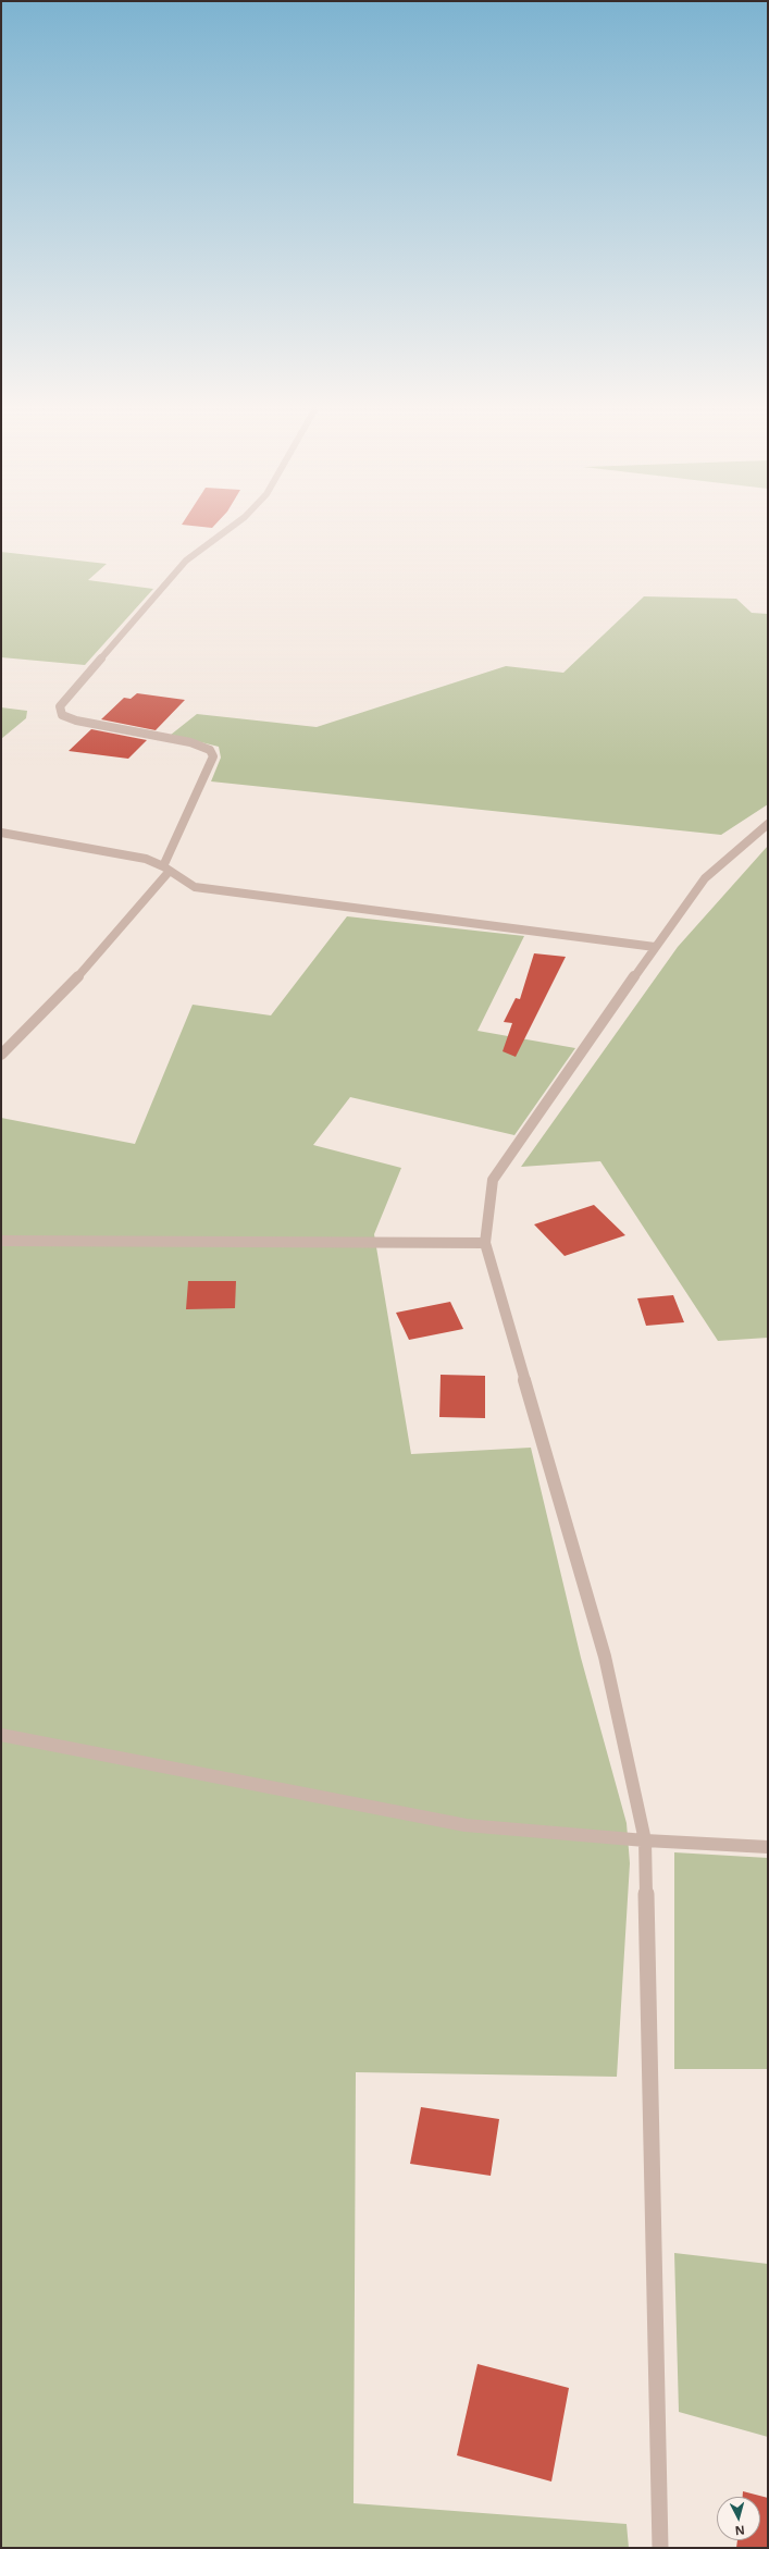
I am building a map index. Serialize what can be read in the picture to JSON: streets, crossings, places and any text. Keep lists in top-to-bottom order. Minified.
{"north":"bottom"}
